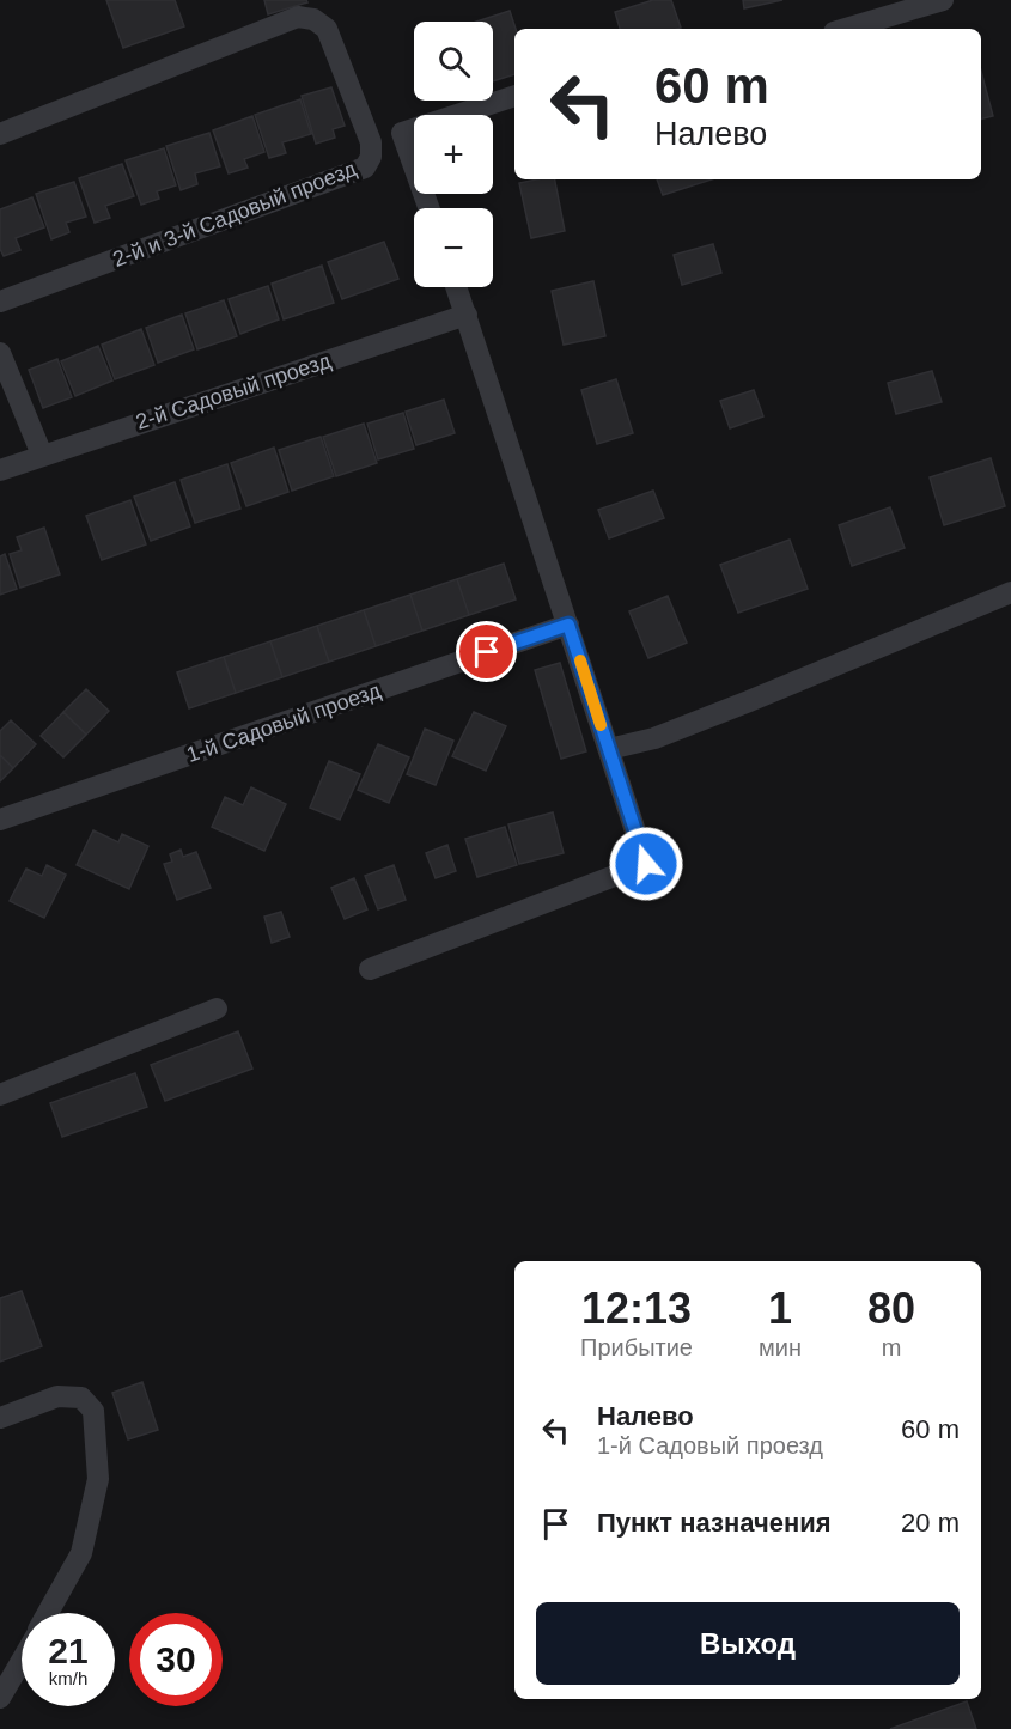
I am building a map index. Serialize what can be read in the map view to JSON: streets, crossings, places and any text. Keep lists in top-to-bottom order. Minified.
{"streets":{"street":["2-й и 3-й Садовый проезд","2-й Садовый проезд","1-й Садовый проезд"]},"page":{"map_buttons":["+","−"],"turn":["60 m","Налево"],"eta":["12:13","Прибытие","1","мин","80","m"],"list":[{"name":"Налево","note":"1-й Садовый проезд","value":"60 m"},{"name":"Пункт назначения","value":"20 m"}],"buttons":"Выход","speed":"21 km/h","limit":"30"}}
